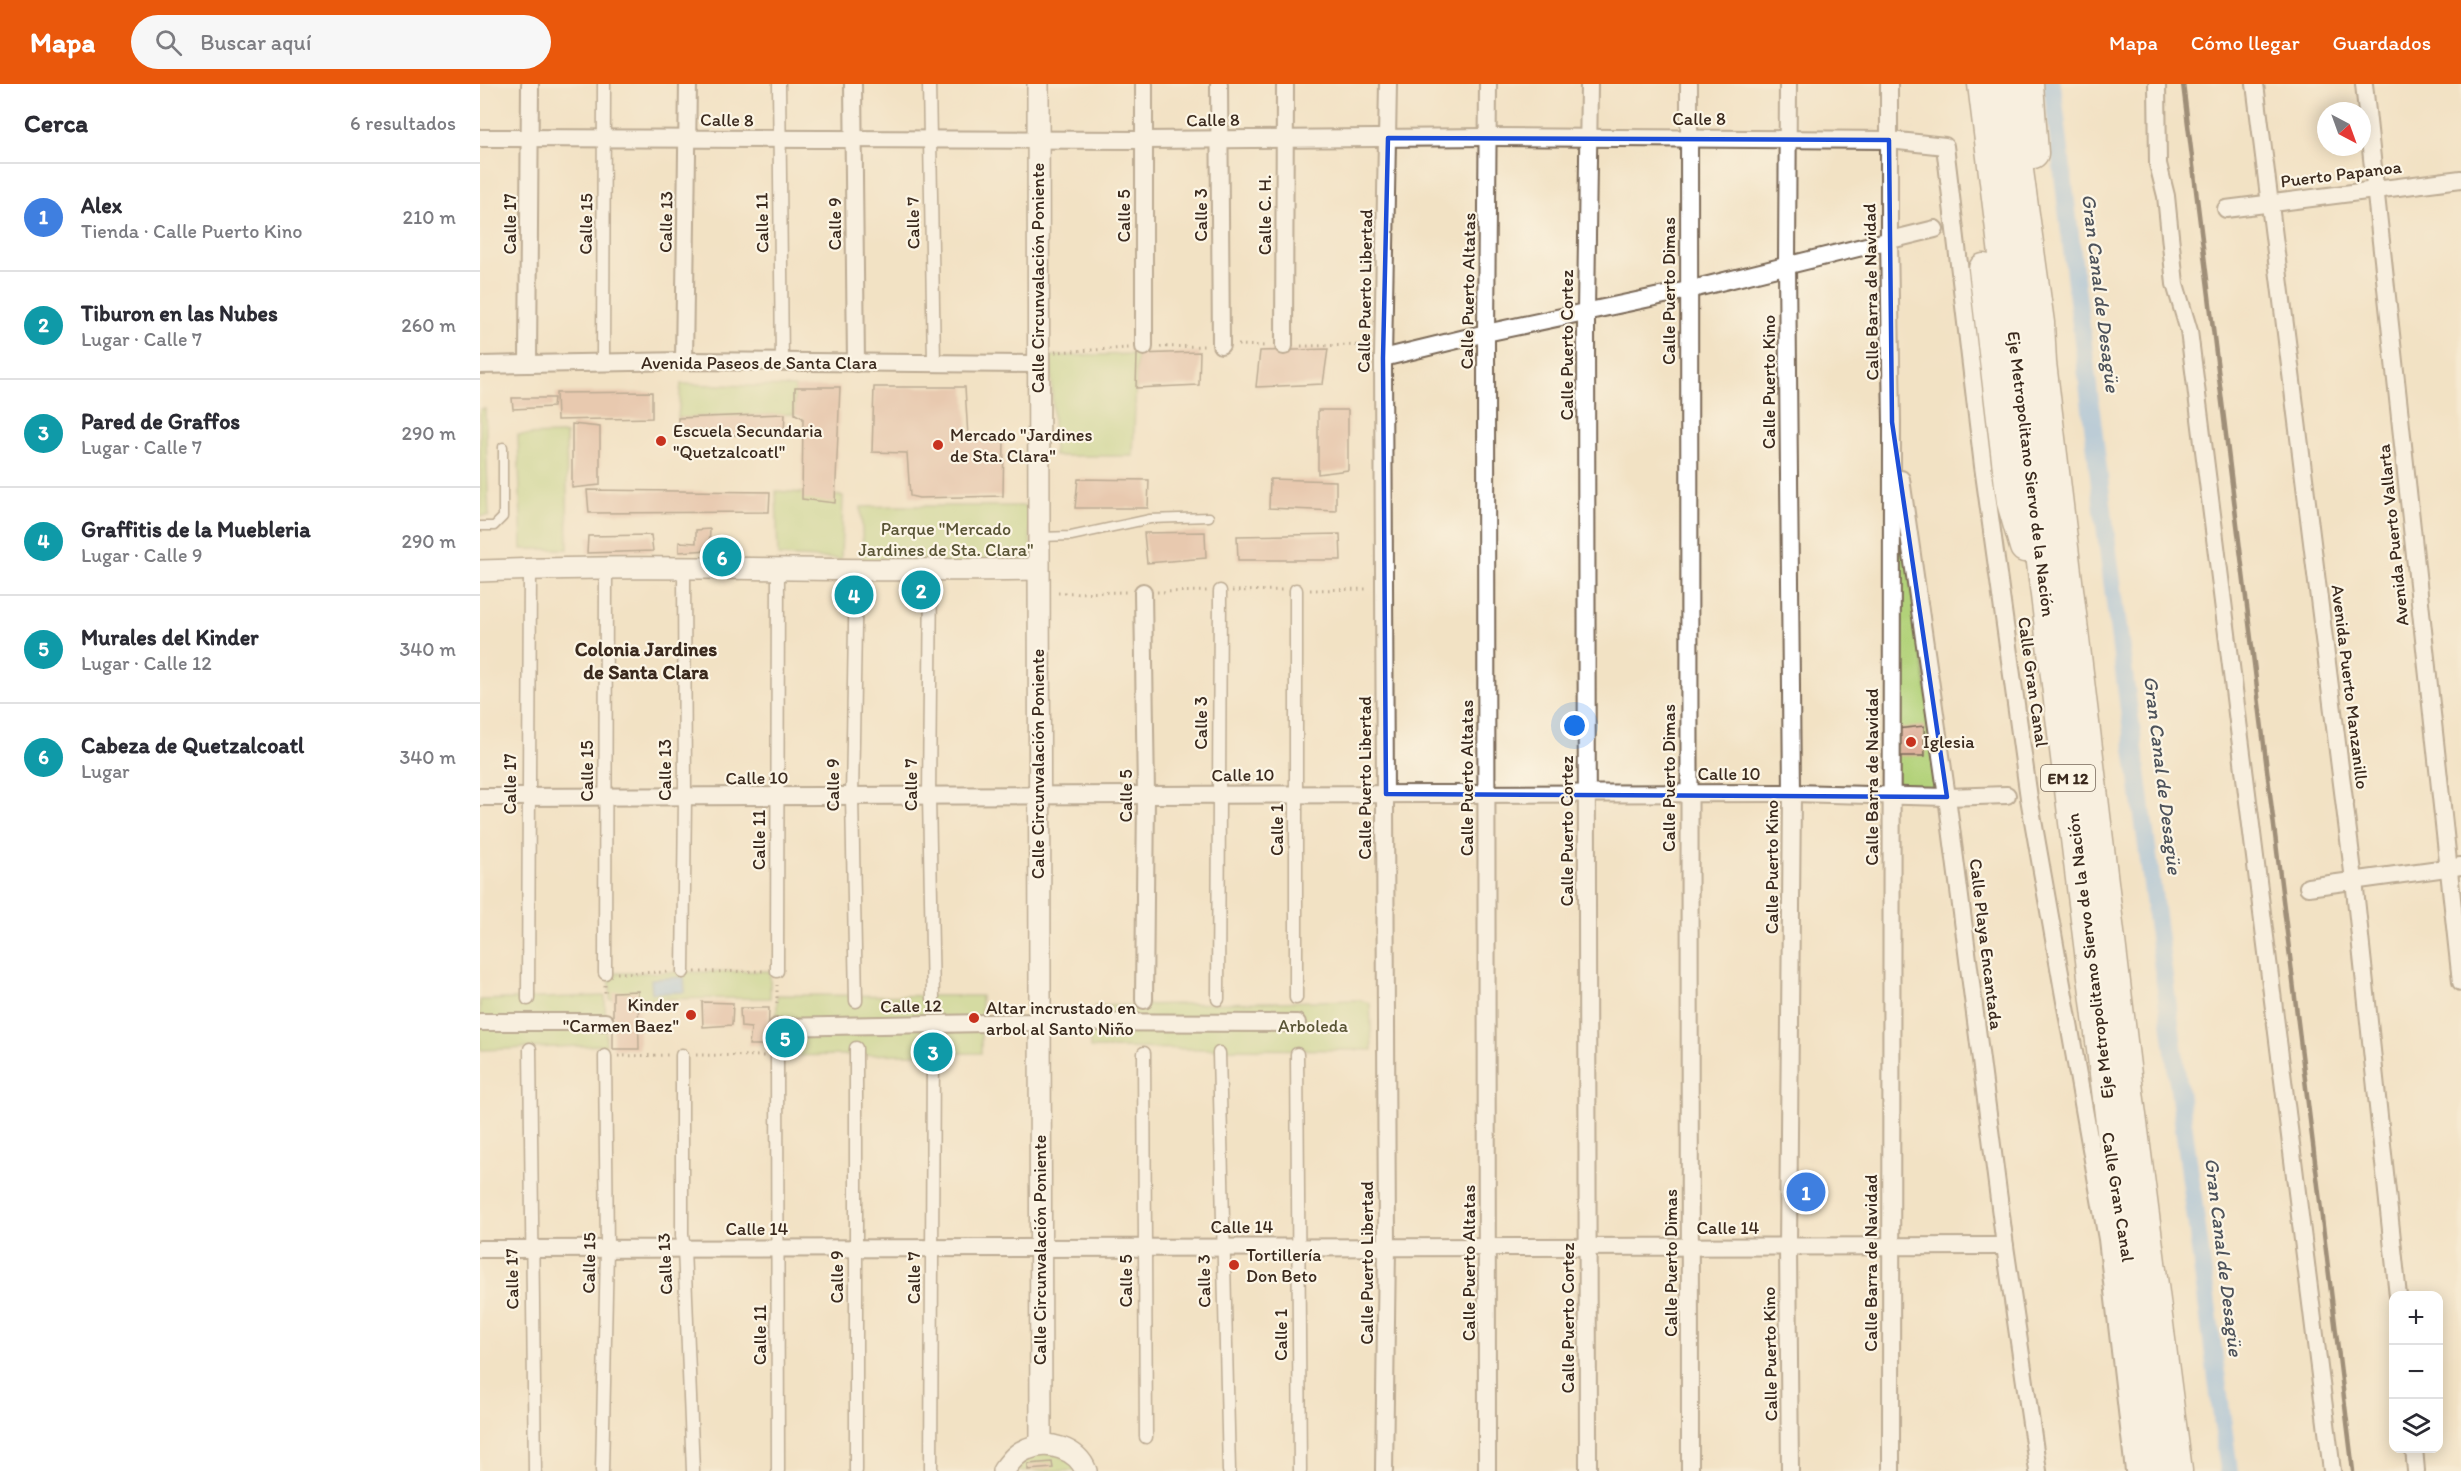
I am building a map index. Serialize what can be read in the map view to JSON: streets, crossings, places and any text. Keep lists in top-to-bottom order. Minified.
{"streets":{"highway":["Eje Metropolitano Siervo de la Nación","EM 12"],"street":["Calle 8","Puerto Papanoa","Calle 3","Calle C. H.","Calle 5","Calle 13","Calle 11","Calle 7","Calle 17","Calle 15","Calle 9","Calle Circunvalación Poniente","Calle Puerto Libertad","Calle Puerto Altatas","Calle Puerto Dimas","Calle Barra de Navidad","Calle Puerto Cortez","Avenida Paseos de Santa Clara","Calle Puerto Kino","Avenida Puerto Vallarta","Calle Gran Canal","Avenida Puerto Manzanillo","Calle 10","Calle 1","Calle Playa Encantada","Calle 12","Calle 14"]},"crossings":[["Calle 8","Calle 3"],["Calle 8","Calle C. H."],["Calle 8","Calle 5"],["Calle 8","Calle 13"],["Calle 8","Calle 11"],["Calle 8","Calle 7"],["Calle 8","Calle 17"],["Calle 8","Calle 15"],["Calle 8","Calle 9"],["Calle 8","Calle Circunvalación Poniente"],["Calle 8","Calle Puerto Libertad"],["Calle 8","Calle Puerto Altatas"],["Calle 8","Calle Puerto Dimas"],["Calle 8","Calle Barra de Navidad"],["Calle 8","Calle Puerto Cortez"],["Calle 8","Calle Puerto Kino"],["Calle 8","Calle Gran Canal"],["Puerto Papanoa","Avenida Puerto Vallarta"],["Puerto Papanoa","Avenida Puerto Manzanillo"],["Calle 3","Calle 10"],["Calle 3","Calle 14"],["Calle 5","Calle 10"],["Calle 5","Calle 14"],["Calle 13","Avenida Paseos de Santa Clara"],["Calle 13","Calle 10"],["Calle 13","Calle 14"],["Calle 11","Avenida Paseos de Santa Clara"],["Calle 11","Calle 10"],["Calle 11","Calle 14"],["Calle 7","Avenida Paseos de Santa Clara"],["Calle 7","Calle 10"],["Calle 7","Calle 14"],["Calle 17","Avenida Paseos de Santa Clara"],["Calle 17","Calle 10"],["Calle 17","Calle 14"],["Calle 15","Avenida Paseos de Santa Clara"],["Calle 15","Calle 10"],["Calle 15","Calle 14"],["Calle 9","Avenida Paseos de Santa Clara"],["Calle 9","Calle 10"],["Calle 9","Calle 14"],["Calle Circunvalación Poniente","Avenida Paseos de Santa Clara"],["Calle Circunvalación Poniente","Calle 10"],["Calle Circunvalación Poniente","Calle 12"],["Calle Circunvalación Poniente","Calle 14"],["Calle Puerto Libertad","Calle 10"],["Calle Puerto Libertad","Calle 14"],["Calle Puerto Altatas","Calle 10"],["Calle Puerto Altatas","Calle 14"],["Calle Puerto Dimas","Calle 10"],["Calle Puerto Dimas","Calle 14"],["Calle Barra de Navidad","Calle 10"],["Calle Barra de Navidad","Calle Playa Encantada"],["Calle Barra de Navidad","Calle 14"],["Calle Puerto Cortez","Calle 10"],["Calle Puerto Cortez","Calle 14"],["Calle Puerto Kino","Calle 10"],["Calle Puerto Kino","Calle 14"],["Calle 10","Calle 1"],["Calle 10","Calle Playa Encantada"],["Calle 1","Calle 14"],["Calle Playa Encantada","Calle 14"]],"districts":["Colonia Jardines de Santa Clara"],"water":["Gran Canal de Desagüe"],"parks":["Parque \"Mercado Jardines de Sta. Clara\"","Arboleda"],"places":["Escuela Secundaria \"Quetzalcoatl\"","Mercado \"Jardines de Sta. Clara\"","Iglesia","Kinder \"Carmen Baez\"","Altar incrustado en arbol al Santo Niño","Tortillería Don Beto"],"north":"bottom right","page":{"header":"Mapa","search":"Buscar aquí","nav":["Mapa","Cómo llegar","Guardados"],"heading":["Cerca","6 resultados"],"list":[{"mark":"1","name":"Alex","note":"Tienda · Calle Puerto Kino","value":"210 m"},{"mark":"2","name":"Tiburon en las Nubes","note":"Lugar · Calle 7","value":"260 m"},{"mark":"3","name":"Pared de Graffos","note":"Lugar · Calle 7","value":"290 m"},{"mark":"4","name":"Graffitis de la Muebleria","note":"Lugar · Calle 9","value":"290 m"},{"mark":"5","name":"Murales del Kinder","note":"Lugar · Calle 12","value":"340 m"},{"mark":"6","name":"Cabeza de Quetzalcoatl","note":"Lugar","value":"340 m"}],"pins":["6","2","4","5","3","1"],"map_buttons":["+","−"]}}
